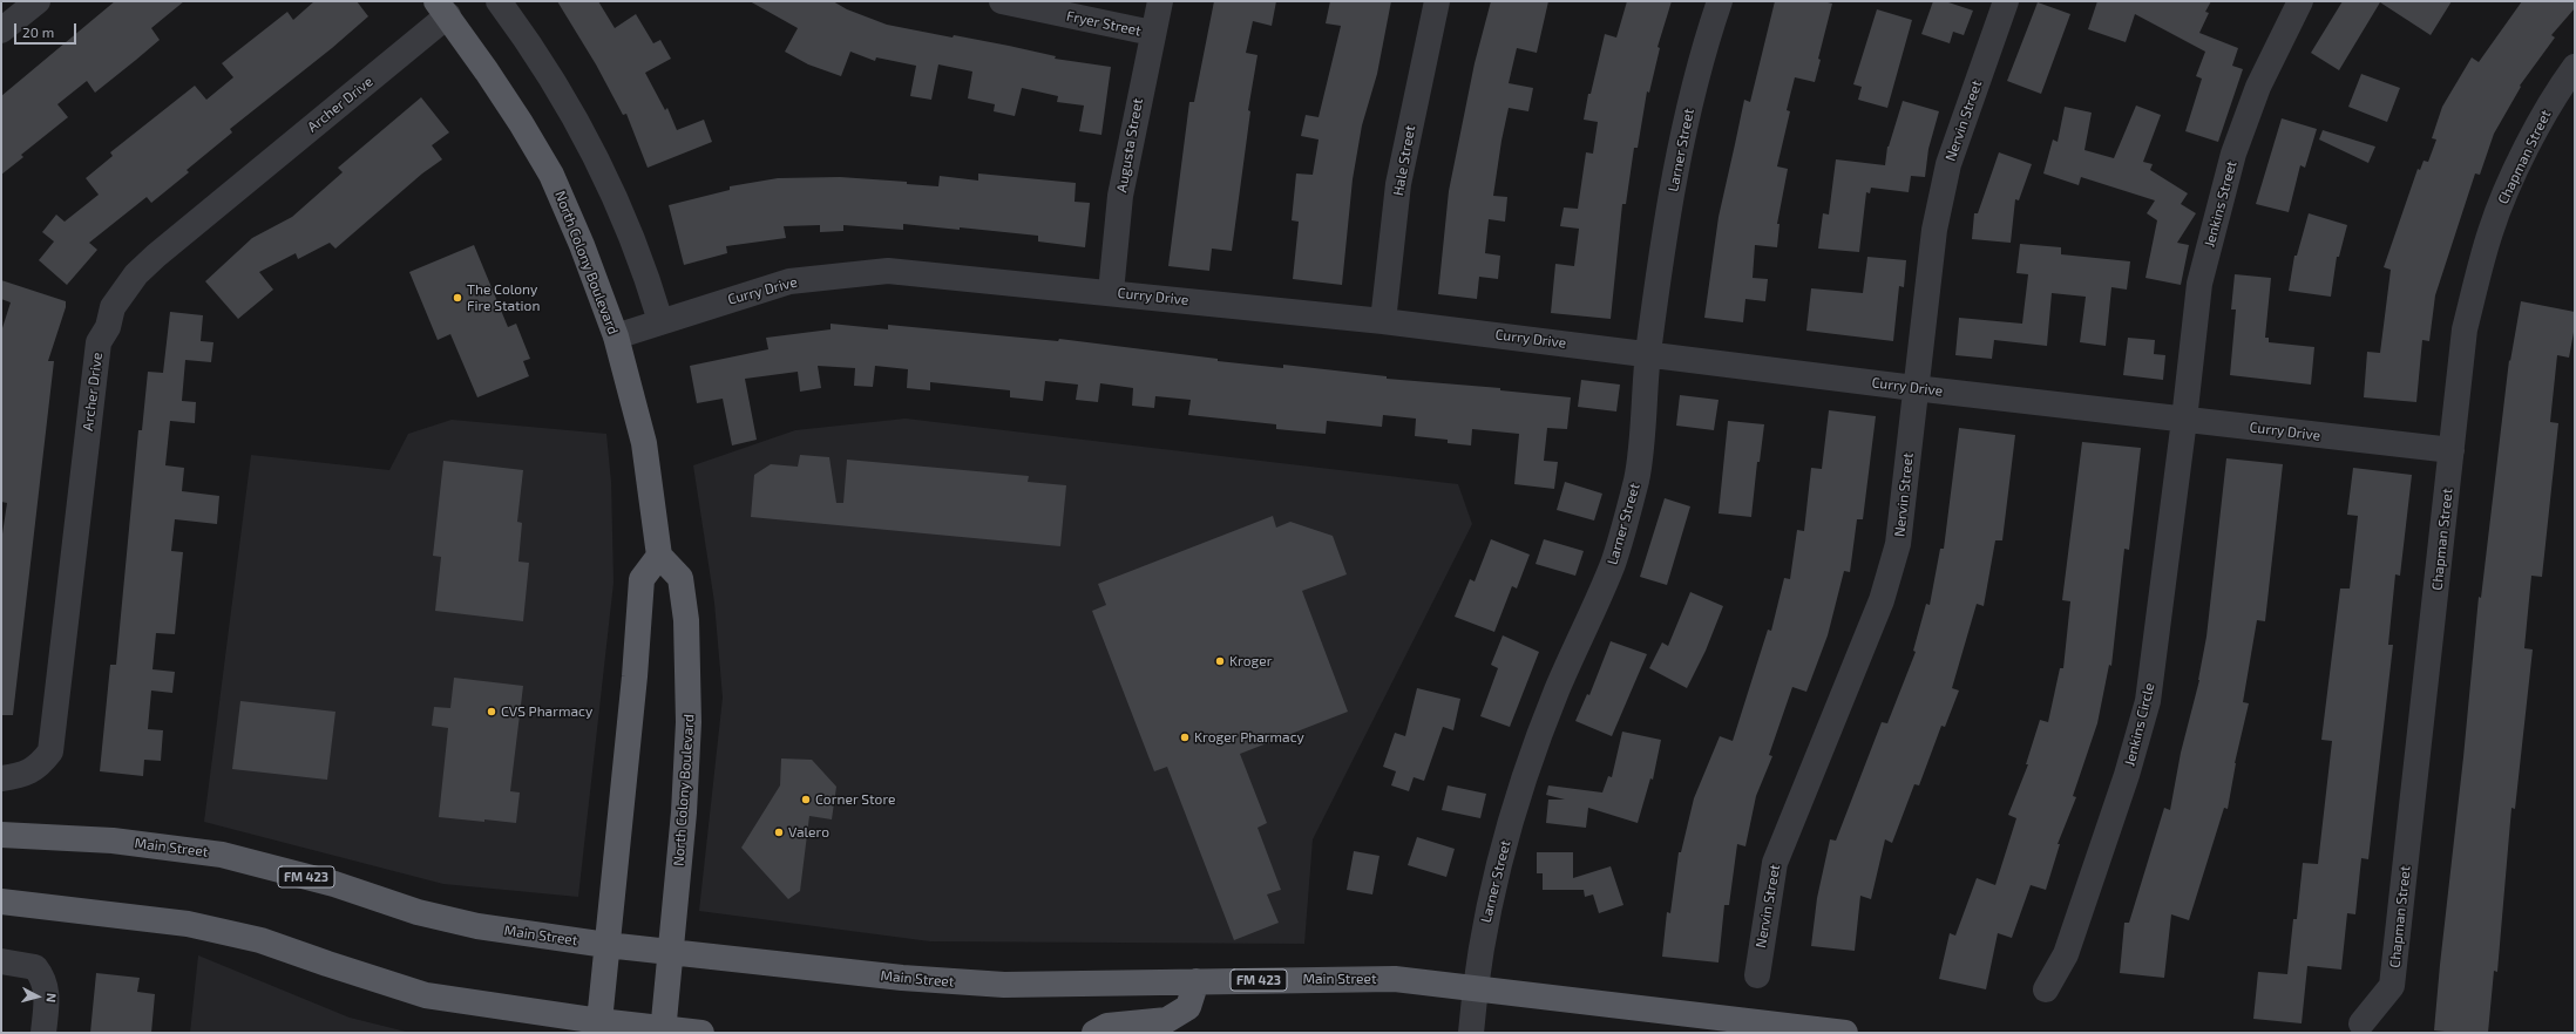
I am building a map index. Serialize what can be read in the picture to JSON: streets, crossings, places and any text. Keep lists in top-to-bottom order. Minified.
{"streets":{"main road":["North Colony Boulevard","Main Street","FM 423"],"street":["Fryer Street","Archer Drive","Nervin Street","Augusta Street","Larner Street","Chapman Street","Hale Street","Jenkins Street","Curry Drive","Jenkins Circle"]},"crossings":[["Fryer Street","Augusta Street"],["Archer Drive","North Colony Boulevard"],["Nervin Street","Curry Drive"],["Augusta Street","Curry Drive"],["Larner Street","Curry Drive"],["Larner Street","Main Street"],["Chapman Street","Curry Drive"],["Hale Street","Curry Drive"],["Jenkins Street","Curry Drive"],["Jenkins Street","Jenkins Circle"],["North Colony Boulevard","Curry Drive"],["North Colony Boulevard","Main Street"],["Curry Drive","Jenkins Circle"]],"places":["The Colony Fire Station","Kroger","CVS Pharmacy","Kroger Pharmacy","Corner Store","Valero"],"scale_bar":"20 m","north":"right"}
